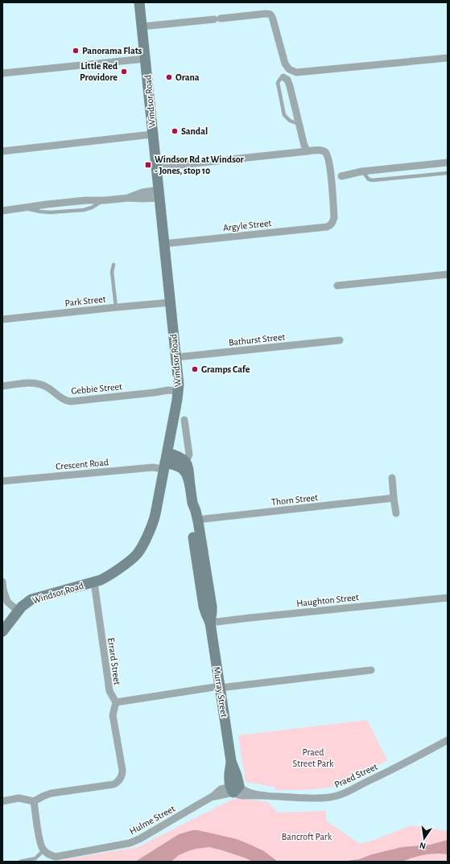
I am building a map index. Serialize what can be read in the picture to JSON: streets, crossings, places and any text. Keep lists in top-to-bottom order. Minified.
{"streets":{"main road":["Windsor Road","Murray Street"],"street":["Argyle Street","Park Street","Bathurst Street","Gebbie Street","Crescent Road","Thorn Street","Haughton Street","Errard Street","Praed Street","Hulme Street"]},"crossings":[["Windsor Road","Argyle Street"],["Windsor Road","Park Street"],["Windsor Road","Bathurst Street"],["Windsor Road","Gebbie Street"],["Windsor Road","Crescent Road"],["Windsor Road","Errard Street"],["Windsor Road","Murray Street"],["Crescent Road","Murray Street"],["Thorn Street","Murray Street"],["Haughton Street","Murray Street"],["Murray Street","Praed Street"],["Murray Street","Hulme Street"],["Praed Street","Hulme Street"]],"parks":["Praed Street Park","Bancroft Park"],"places":{"other":["Panorama Flats","Little Red Providore","Orana","Sandal","Gramps Cafe"],"transit":["Windsor Rd at Windsor - Jones, stop 10"]},"north":"bottom"}
